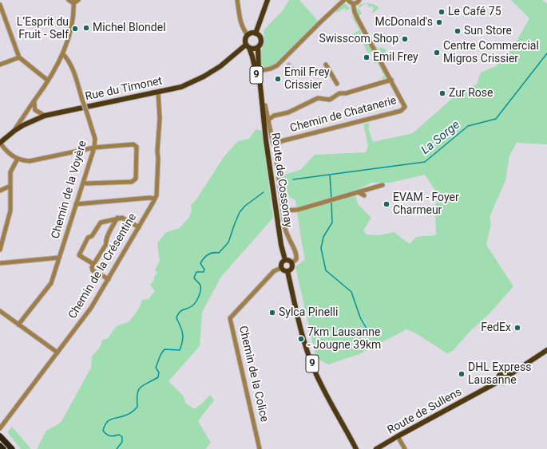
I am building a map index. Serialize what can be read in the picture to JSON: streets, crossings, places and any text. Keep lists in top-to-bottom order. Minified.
{"streets":{"main road":["9","Rue du Timonet","Route de Cossonay","Route de Sullens"],"street":["Chemin de Chatanerie","Chemin de la Voyère","Chemin de la Crésentine","Chemin de la Colice"]},"crossings":[["9","Rue du Timonet"],["9","Route de Cossonay"],["9","Chemin de la Colice"],["Rue du Timonet","Route de Cossonay"],["Rue du Timonet","Chemin de la Crésentine"],["Route de Cossonay","Chemin de la Colice"]],"water":["La Sorge"],"places":["Le Café 75","McDonald's","Michel Blondel","L’Esprit du Fruit - Self","Sun Store","Swisscom Shop","Centre Commercial Migros Crissier","Emil Frey","Emil Frey Crissier","Zur Rose","EVAM - Foyer Charmeur","Sylca Pinelli","FedEx","7km Lausanne - Jougne 39km","DHL Express Lausanne"]}
